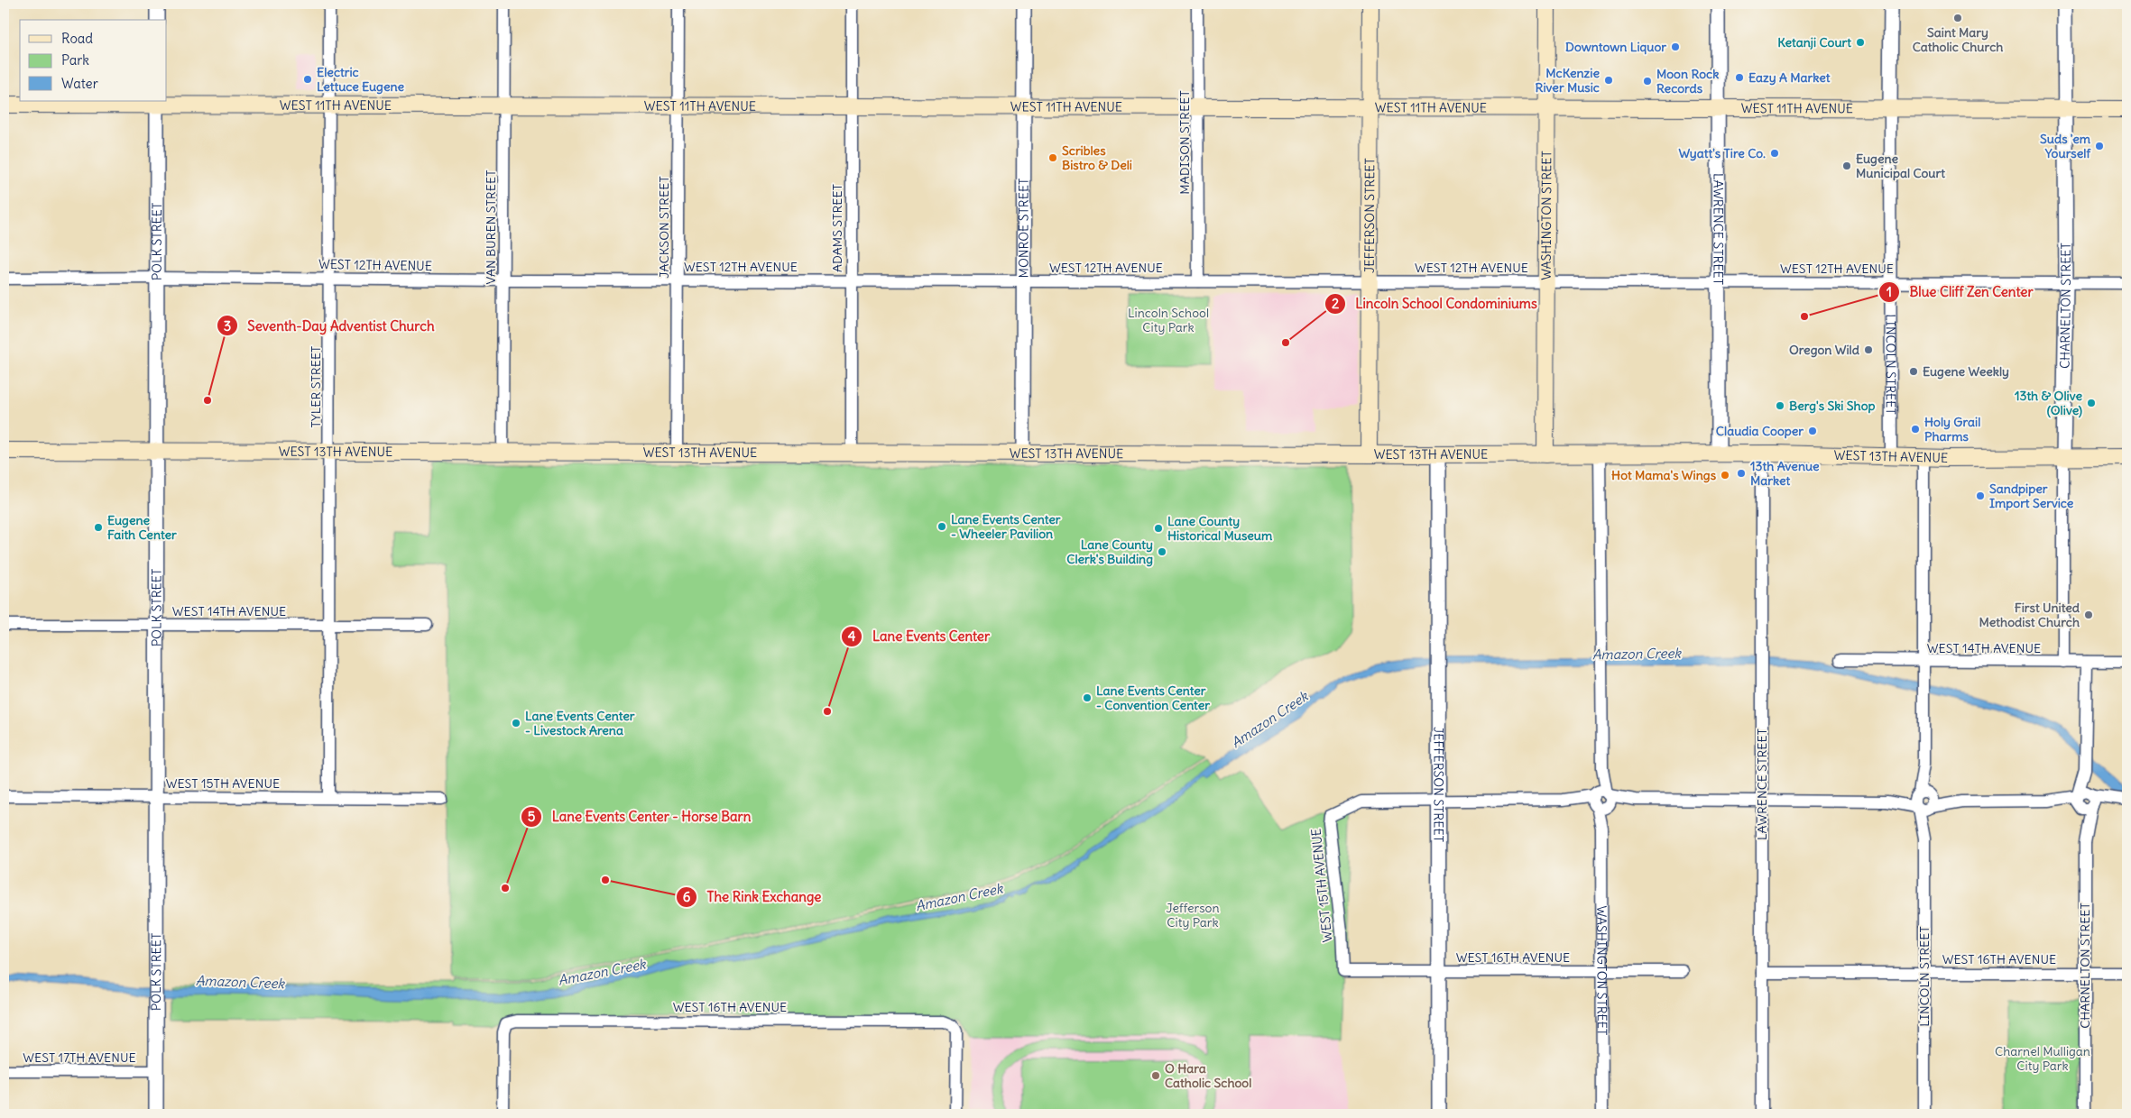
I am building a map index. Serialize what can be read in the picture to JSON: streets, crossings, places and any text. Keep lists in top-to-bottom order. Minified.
{"streets":{"main road":["WEST 11TH AVENUE","JEFFERSON STREET","WASHINGTON STREET","WEST 13TH AVENUE"],"street":["MADISON STREET","VAN BUREN STREET","JACKSON STREET","ADAMS STREET","MONROE STREET","LAWRENCE STREET","POLK STREET","WEST 12TH AVENUE","CHARNELTON STREET","LINCOLN STREET","TYLER STREET","WEST 14TH AVENUE","WEST 15TH AVENUE","WEST 16TH AVENUE","WEST 17TH AVENUE"]},"crossings":[["WEST 11TH AVENUE","MADISON STREET"],["WEST 11TH AVENUE","JEFFERSON STREET"],["WEST 11TH AVENUE","WASHINGTON STREET"],["WEST 11TH AVENUE","VAN BUREN STREET"],["WEST 11TH AVENUE","JACKSON STREET"],["WEST 11TH AVENUE","ADAMS STREET"],["WEST 11TH AVENUE","MONROE STREET"],["WEST 11TH AVENUE","LAWRENCE STREET"],["WEST 11TH AVENUE","POLK STREET"],["WEST 11TH AVENUE","CHARNELTON STREET"],["WEST 11TH AVENUE","LINCOLN STREET"],["WEST 11TH AVENUE","TYLER STREET"],["MADISON STREET","WEST 12TH AVENUE"],["JEFFERSON STREET","WEST 12TH AVENUE"],["JEFFERSON STREET","WEST 13TH AVENUE"],["JEFFERSON STREET","WEST 15TH AVENUE"],["JEFFERSON STREET","WEST 16TH AVENUE"],["WASHINGTON STREET","WEST 12TH AVENUE"],["WASHINGTON STREET","WEST 13TH AVENUE"],["WASHINGTON STREET","WEST 15TH AVENUE"],["WASHINGTON STREET","WEST 16TH AVENUE"],["VAN BUREN STREET","WEST 12TH AVENUE"],["VAN BUREN STREET","WEST 13TH AVENUE"],["JACKSON STREET","WEST 12TH AVENUE"],["JACKSON STREET","WEST 13TH AVENUE"],["ADAMS STREET","WEST 12TH AVENUE"],["ADAMS STREET","WEST 13TH AVENUE"],["MONROE STREET","WEST 12TH AVENUE"],["MONROE STREET","WEST 13TH AVENUE"],["LAWRENCE STREET","WEST 12TH AVENUE"],["LAWRENCE STREET","WEST 13TH AVENUE"],["LAWRENCE STREET","WEST 15TH AVENUE"],["LAWRENCE STREET","WEST 16TH AVENUE"],["POLK STREET","WEST 12TH AVENUE"],["POLK STREET","WEST 13TH AVENUE"],["POLK STREET","WEST 14TH AVENUE"],["POLK STREET","WEST 15TH AVENUE"],["POLK STREET","WEST 17TH AVENUE"],["WEST 12TH AVENUE","CHARNELTON STREET"],["WEST 12TH AVENUE","LINCOLN STREET"],["WEST 12TH AVENUE","TYLER STREET"],["CHARNELTON STREET","WEST 13TH AVENUE"],["CHARNELTON STREET","WEST 14TH AVENUE"],["CHARNELTON STREET","WEST 15TH AVENUE"],["CHARNELTON STREET","WEST 16TH AVENUE"],["LINCOLN STREET","WEST 13TH AVENUE"],["LINCOLN STREET","WEST 14TH AVENUE"],["LINCOLN STREET","WEST 15TH AVENUE"],["LINCOLN STREET","WEST 16TH AVENUE"],["TYLER STREET","WEST 13TH AVENUE"],["TYLER STREET","WEST 14TH AVENUE"],["TYLER STREET","WEST 15TH AVENUE"],["WEST 15TH AVENUE","WEST 16TH AVENUE"]],"water":["Amazon Creek"],"parks":["Lincoln School City Park","Jefferson City Park","Charnel Mulligan City Park"],"places":["Saint Mary Catholic Church","Ketanji Court","Downtown Liquor","Eazy A Market","Electric Lettuce Eugene","McKenzie River Music","Moon Rock Records","Suds 'em Yourself","Wyatt's Tire Co.","Scribles Bistro & Deli","Eugene Municipal Court","Blue Cliff Zen Center","Lincoln School Condominiums","Oregon Wild","Eugene Weekly","Seventh-Day Adventist Church","13th & Olive (Olive)","Berg's Ski Shop","Holy Grail Pharms","Claudia Cooper","13th Avenue Market","Hot Mama's Wings","Sandpiper Import Service","Lane Events Center - Wheeler Pavilion","Eugene Faith Center","Lane County Historical Museum","Lane County Clerk's Building","First United Methodist Church","Lane Events Center - Convention Center","Lane Events Center","Lane Events Center - Livestock Arena","The Rink Exchange","Lane Events Center - Horse Barn","O Hara Catholic School"],"legend":["Road","Park","Water"]}
